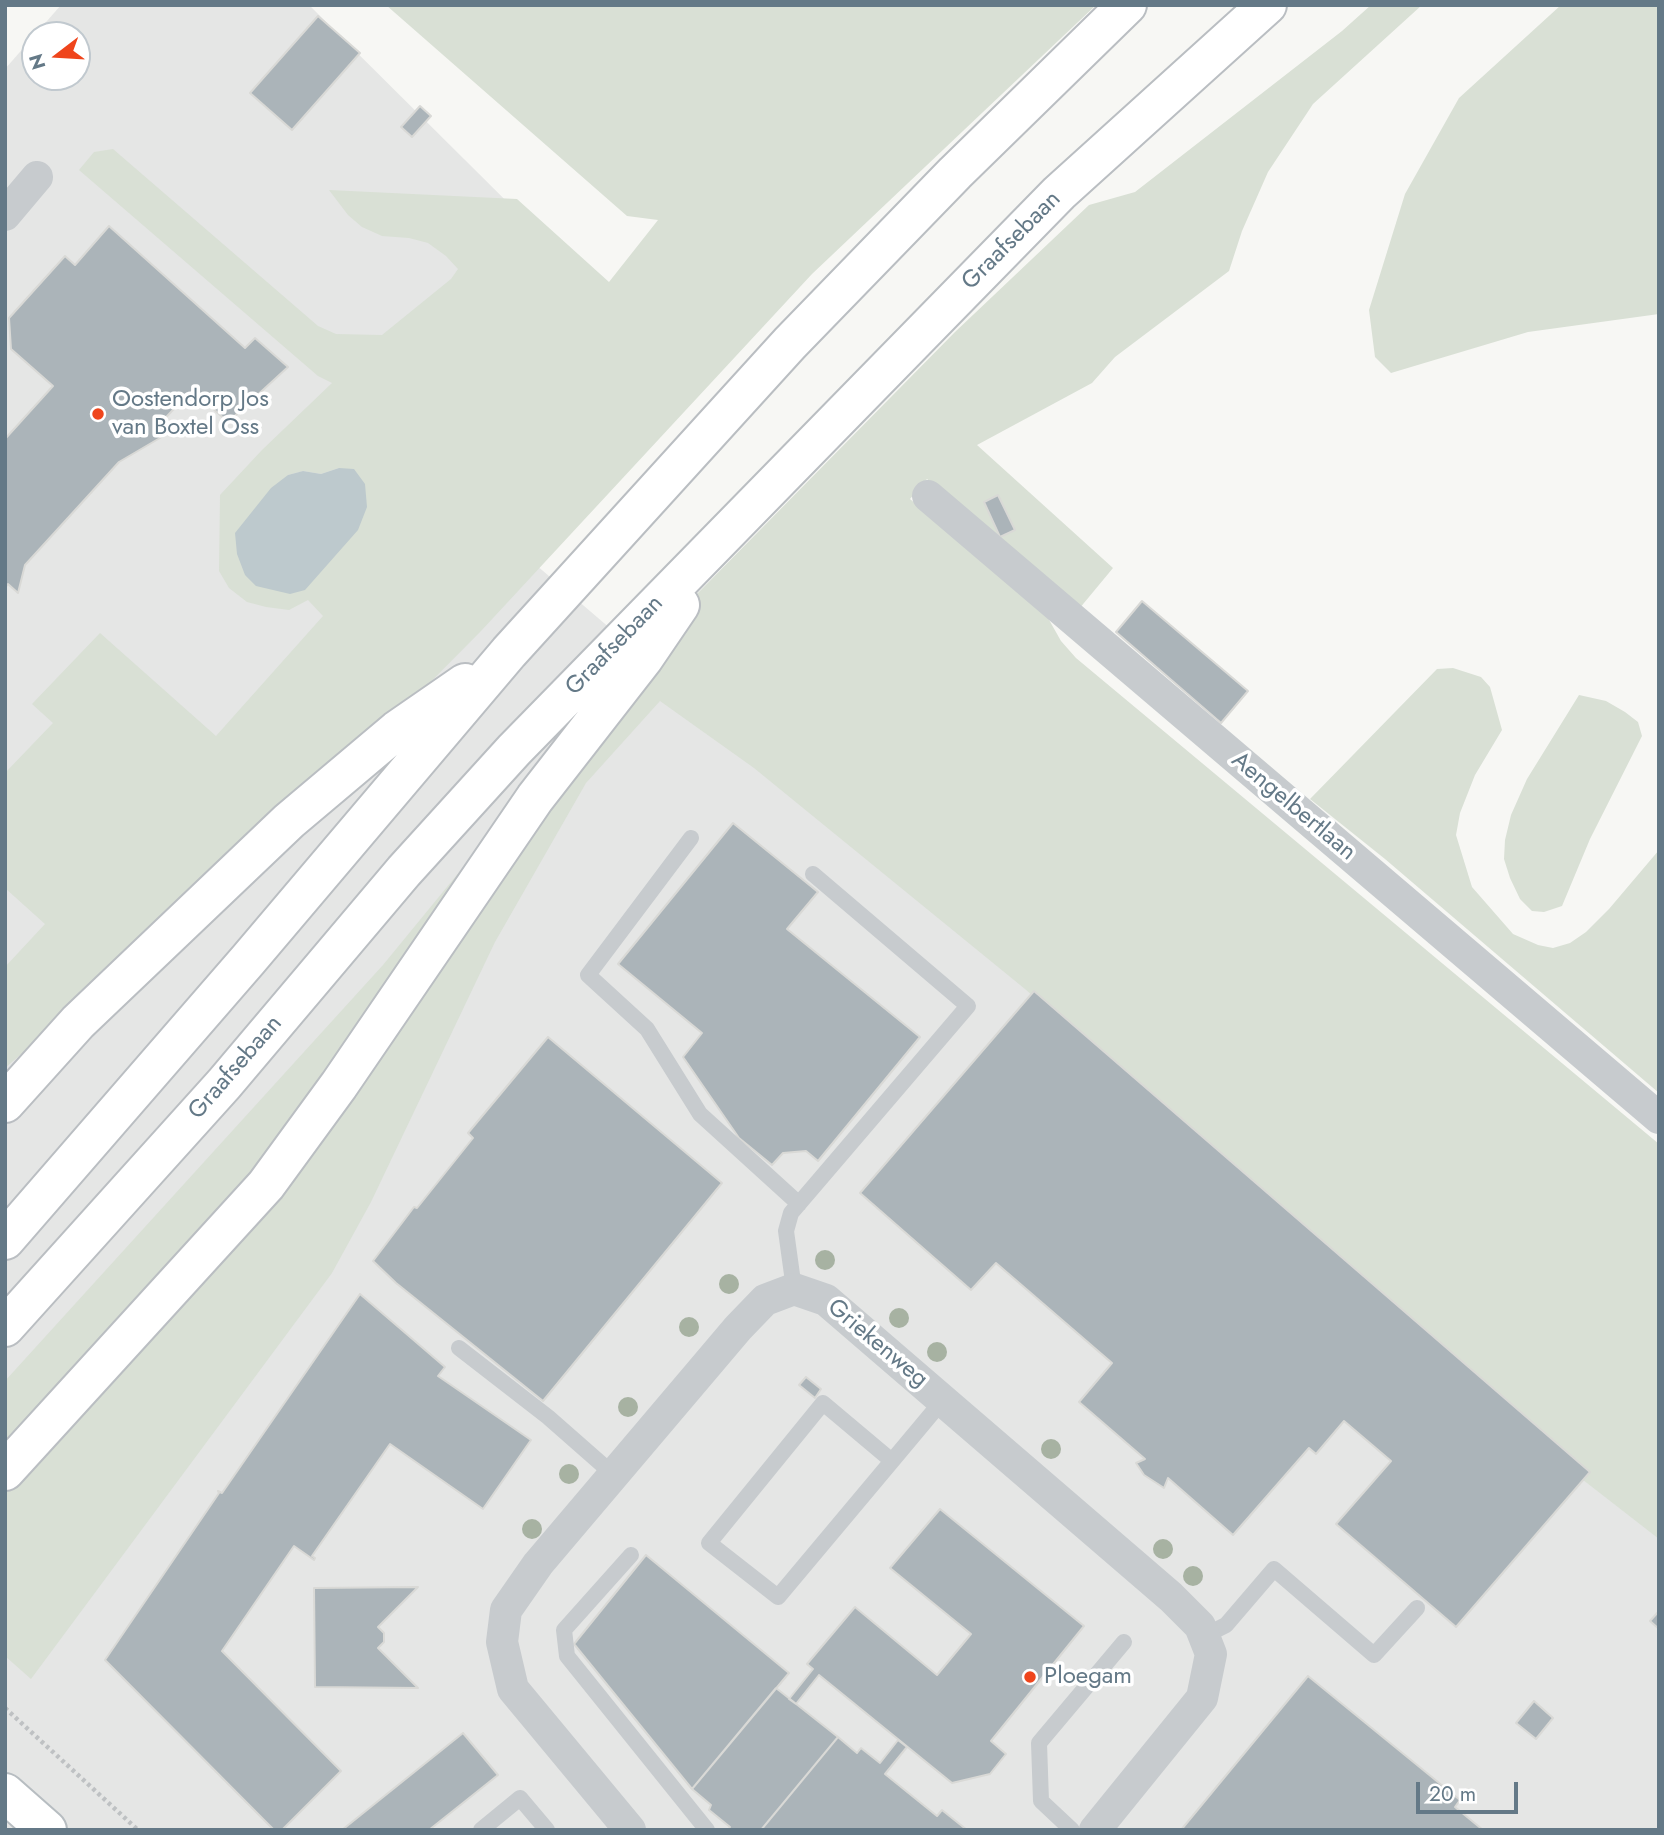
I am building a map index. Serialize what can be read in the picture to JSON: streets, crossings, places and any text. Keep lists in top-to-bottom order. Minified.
{"streets":{"main road":["Graafsebaan"],"street":["Aengelbertlaan","Griekenweg"]},"places":["Oostendorp Jos van Boxtel Oss","Ploegam"],"scale_bar":"20 m","north":"left"}
